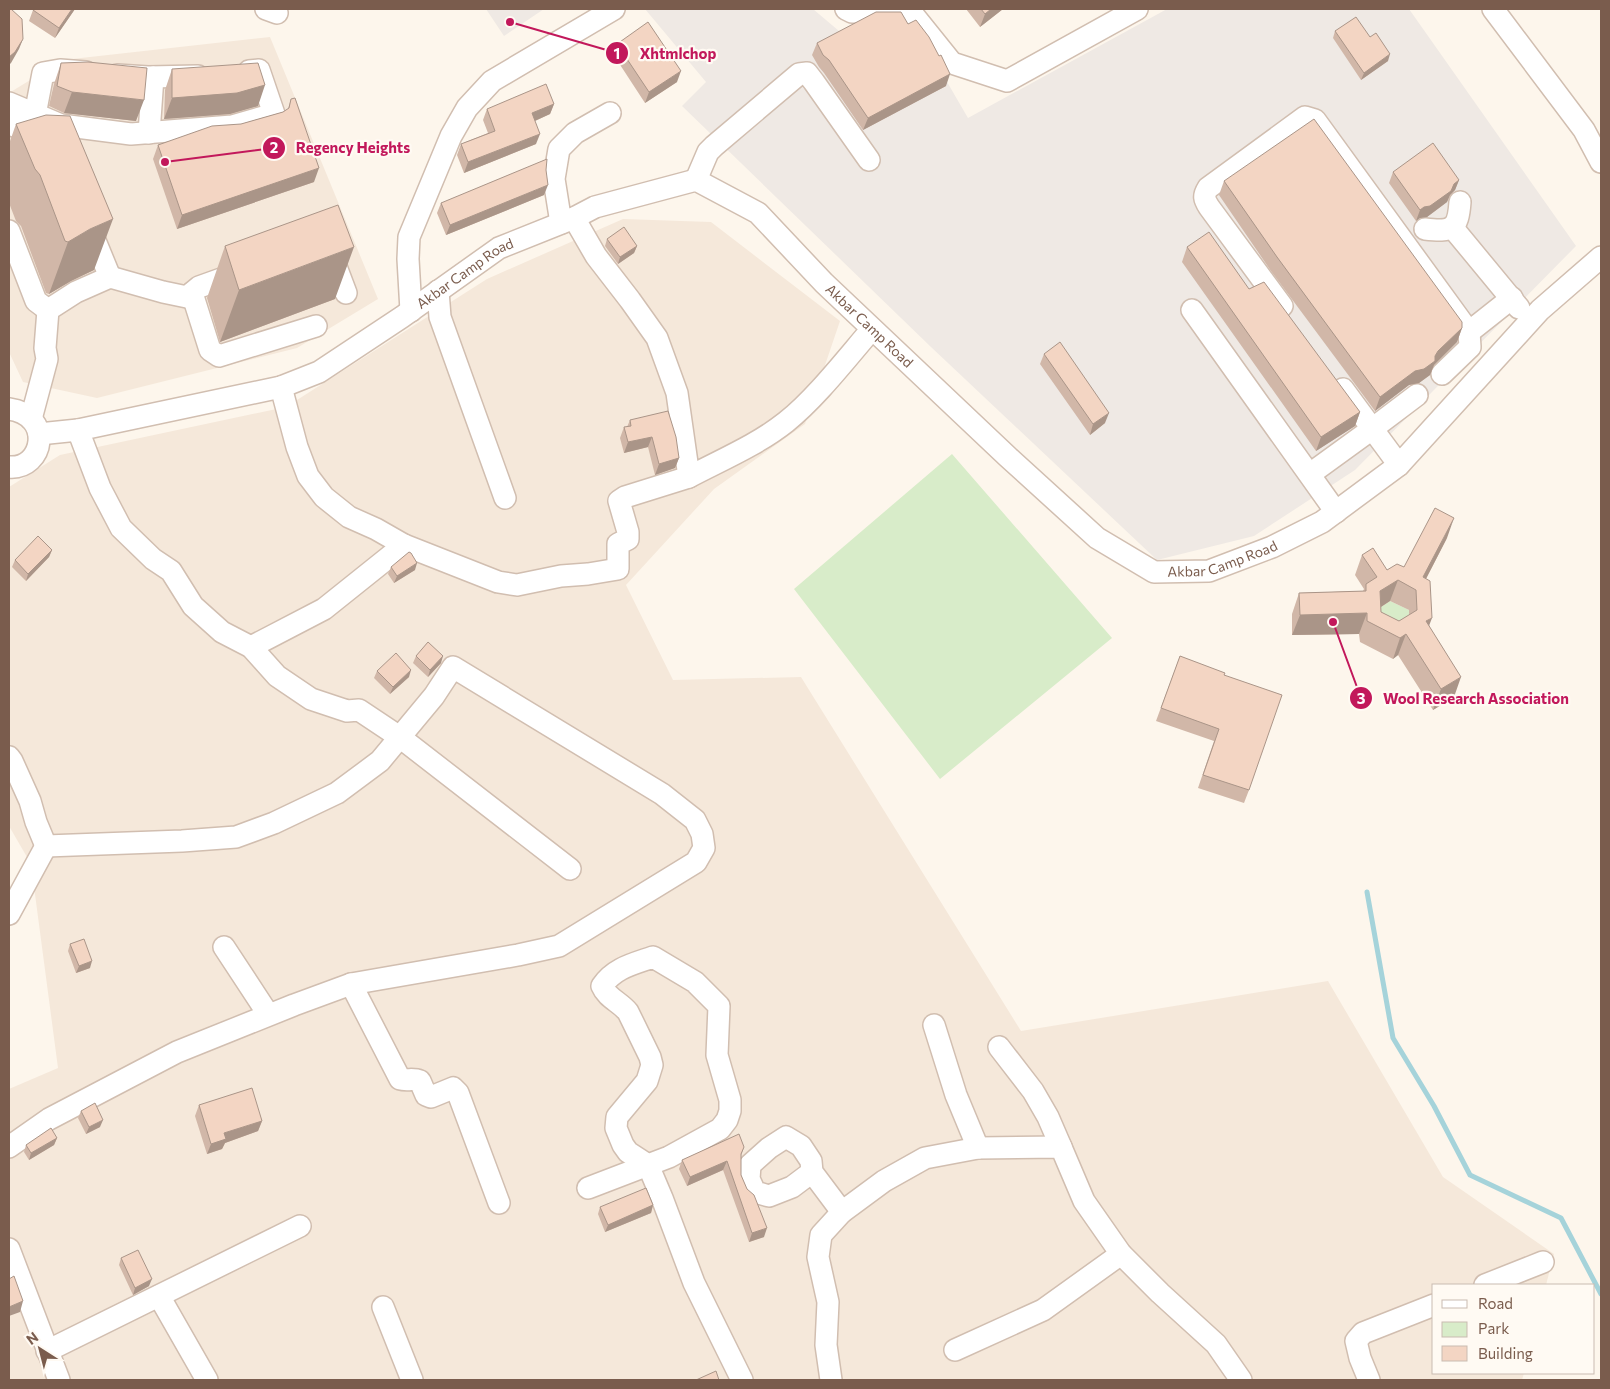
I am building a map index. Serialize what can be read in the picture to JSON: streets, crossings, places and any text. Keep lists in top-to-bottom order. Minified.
{"streets":{"street":["Akbar Camp Road"]},"places":["Xhtmlchop","Regency Heights","Wool Research Association"],"legend":["Road","Park","Building"],"north":"top left"}
